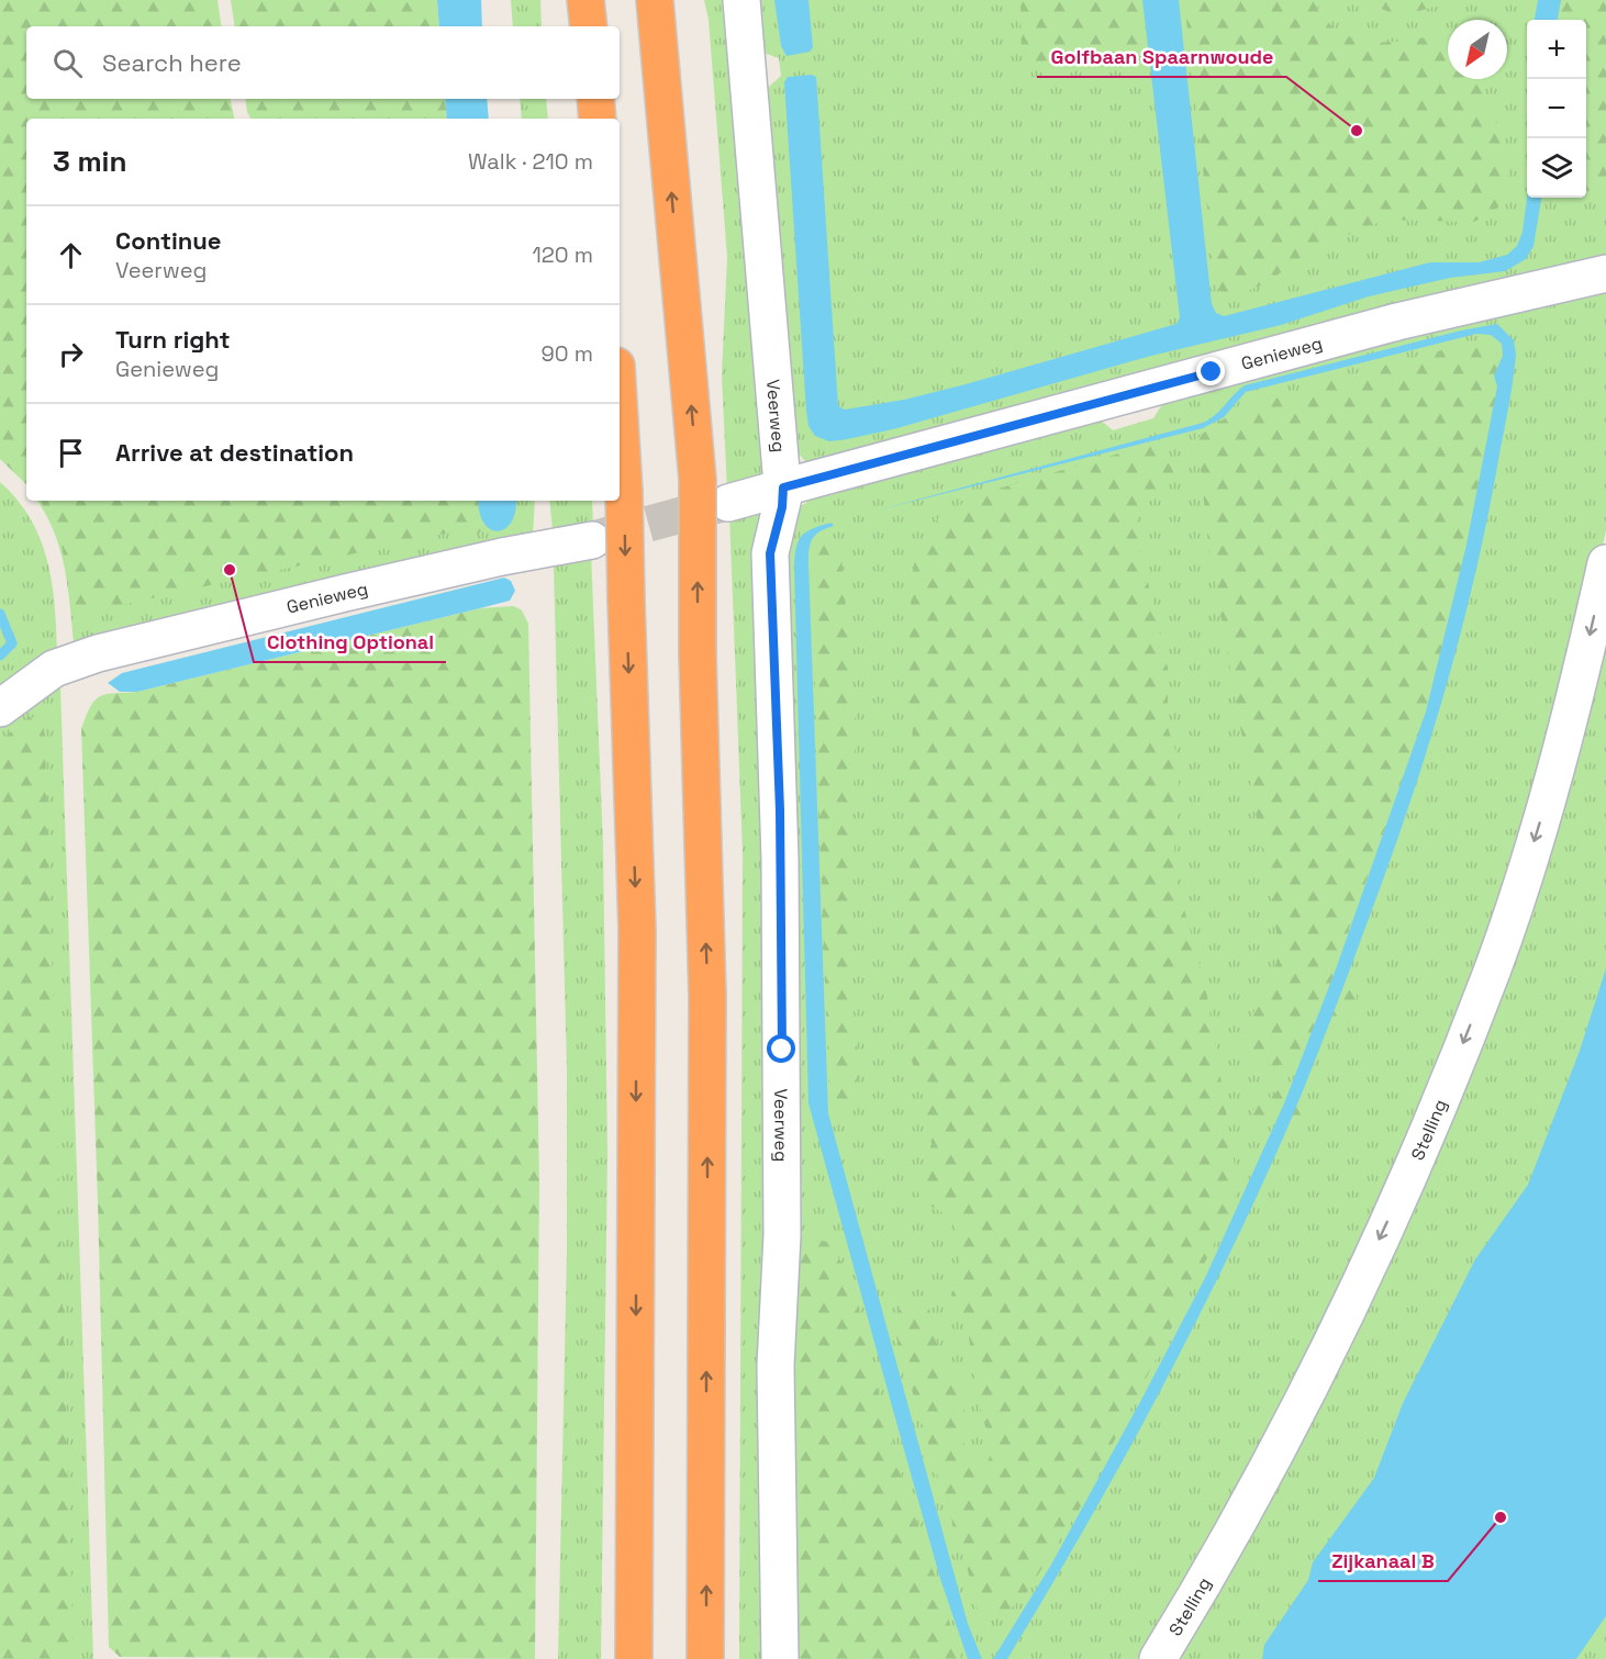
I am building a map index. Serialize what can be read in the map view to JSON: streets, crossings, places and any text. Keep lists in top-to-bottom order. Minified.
{"streets":{"street":["Genieweg","Veerweg","Stelling"]},"crossings":[["Genieweg","Veerweg"]],"one_way":["Stelling"],"places":["Golfbaan Spaarnwoude","Clothing Optional","Zijkanaal B"],"north":"bottom left","page":{"map_buttons":["+","−"],"search":"Search here","heading":["3 min","Walk · 210 m"],"list":[["Continue","Veerweg","120 m"],["Turn right","Genieweg","90 m"],"Arrive at destination"]}}
